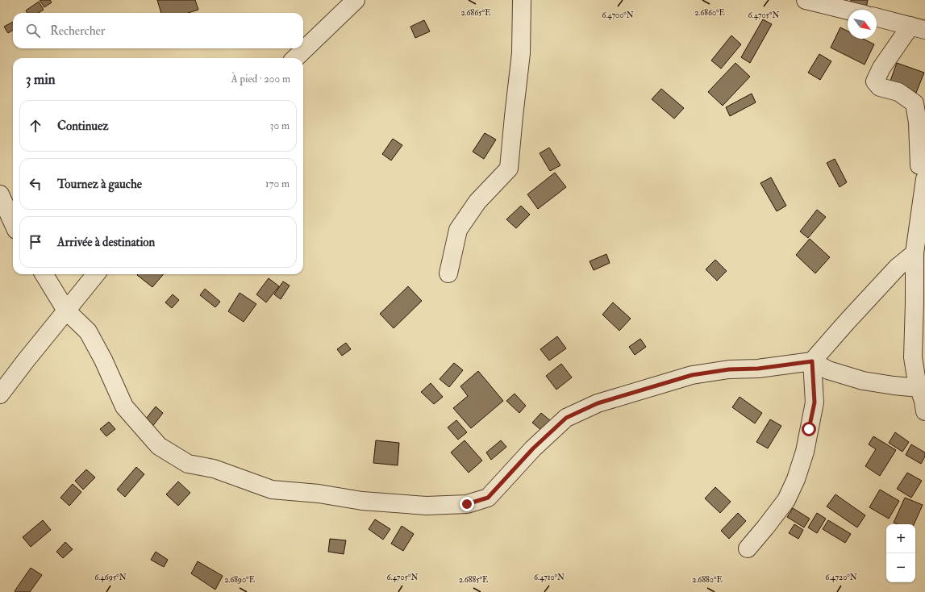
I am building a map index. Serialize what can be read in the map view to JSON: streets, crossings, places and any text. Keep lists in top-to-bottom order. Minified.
{"north":"bottom right","page":{"search":"Rechercher","heading":["3 min","À pied · 200 m"],"list":[["Continuez","30 m"],["Tournez à gauche","170 m"],"Arrivée à destination"],"map_buttons":["+","−"]},"coordinates":["2.6865°E","2.6860°E","6.4700°N","6.4705°N","6.4695°N","6.4710°N","6.4720°N","2.6890°E","2.6885°E","2.6880°E"]}
